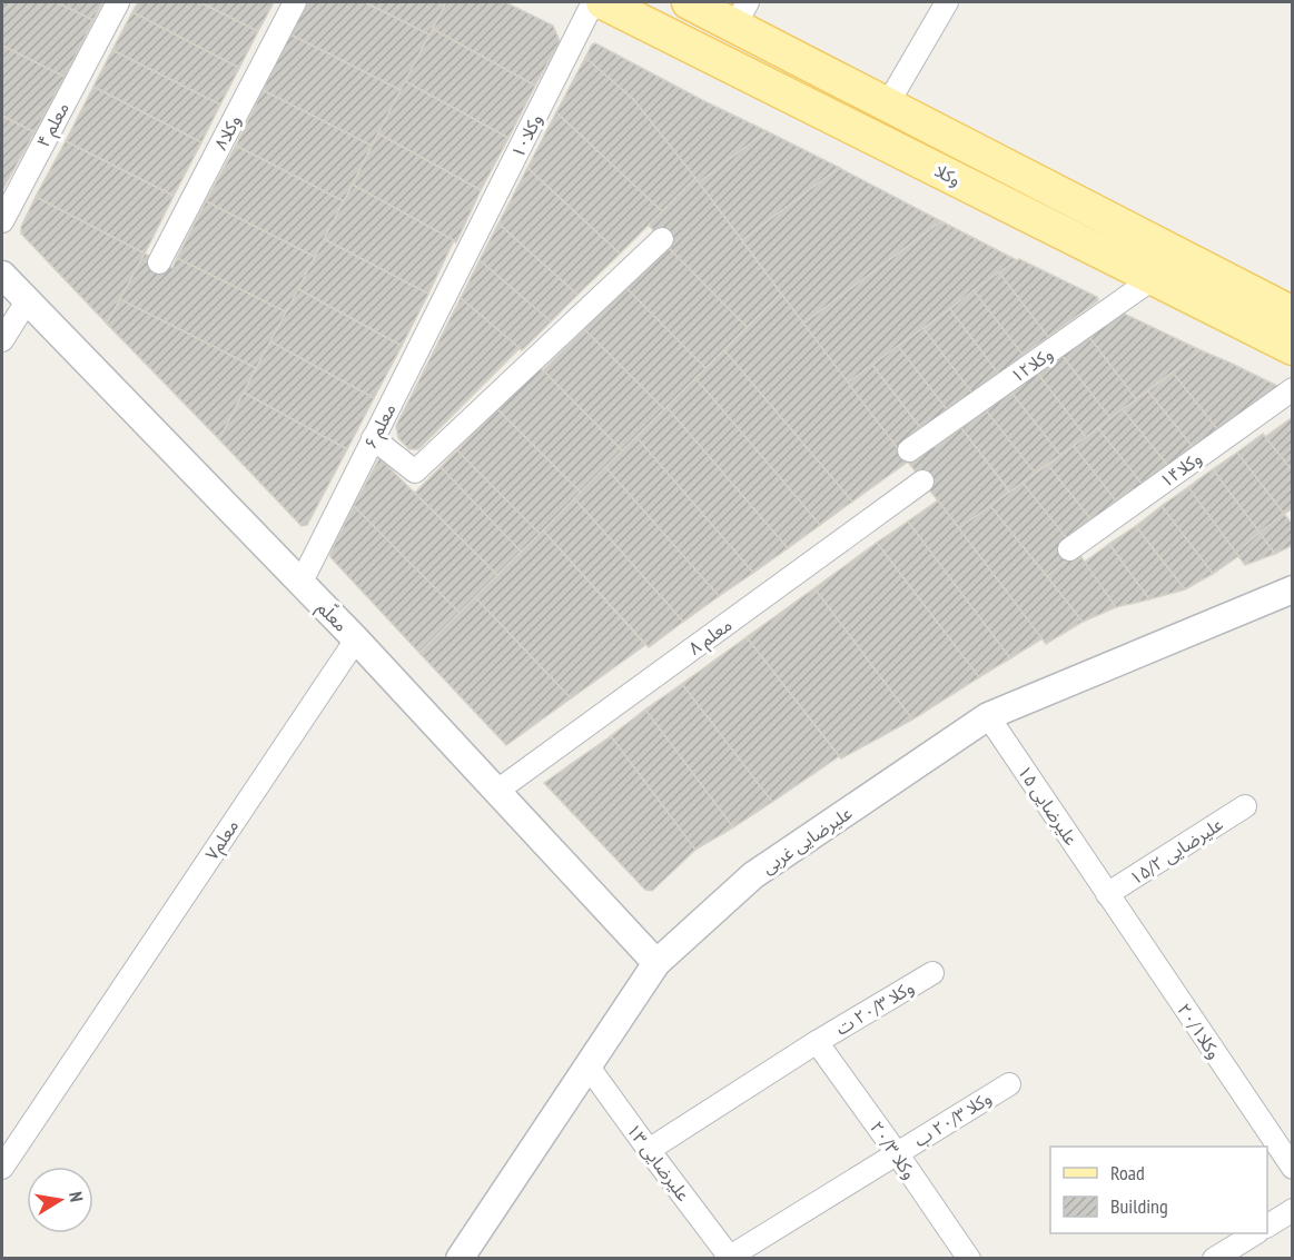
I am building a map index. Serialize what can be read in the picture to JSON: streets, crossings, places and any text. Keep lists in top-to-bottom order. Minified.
{"streets":{"main road":["وکلا"],"street":["۴ معلم","وکلا۸","وکلا۱۰","وکلا۱۲","۶ معلم","وکلا۱۴","معلّم","۸ معلم","۱۵ علیرضایی","معلم۷","علیرضایی غربی","۱۵/۲ علیرضایی","وکلا ۲۰/۳ ت","وکلا۲۰/۱","وکلا ۲۰/۳ ب","وکلا ۲۰/۳","۱۳ علیرضایی"]},"crossings":[["وکلا۱۰","۶ معلم"],["وکلا","وکلا۱۲"],["۶ معلم","معلّم"],["معلّم","۸ معلم"],["معلّم","معلم۷"],["معلّم","علیرضایی غربی"],["۱۵ علیرضایی","علیرضایی غربی"],["۱۵ علیرضایی","۱۵/۲ علیرضایی"],["۱۵ علیرضایی","وکلا۲۰/۱"],["علیرضایی غربی","۱۳ علیرضایی"],["۱۵/۲ علیرضایی","وکلا۲۰/۱"],["وکلا ۲۰/۳ ت","وکلا ۲۰/۳"],["وکلا ۲۰/۳ ت","۱۳ علیرضایی"],["وکلا ۲۰/۳ ب","وکلا ۲۰/۳"],["وکلا ۲۰/۳ ب","۱۳ علیرضایی"]],"legend":["Road","Building"],"north":"right"}
